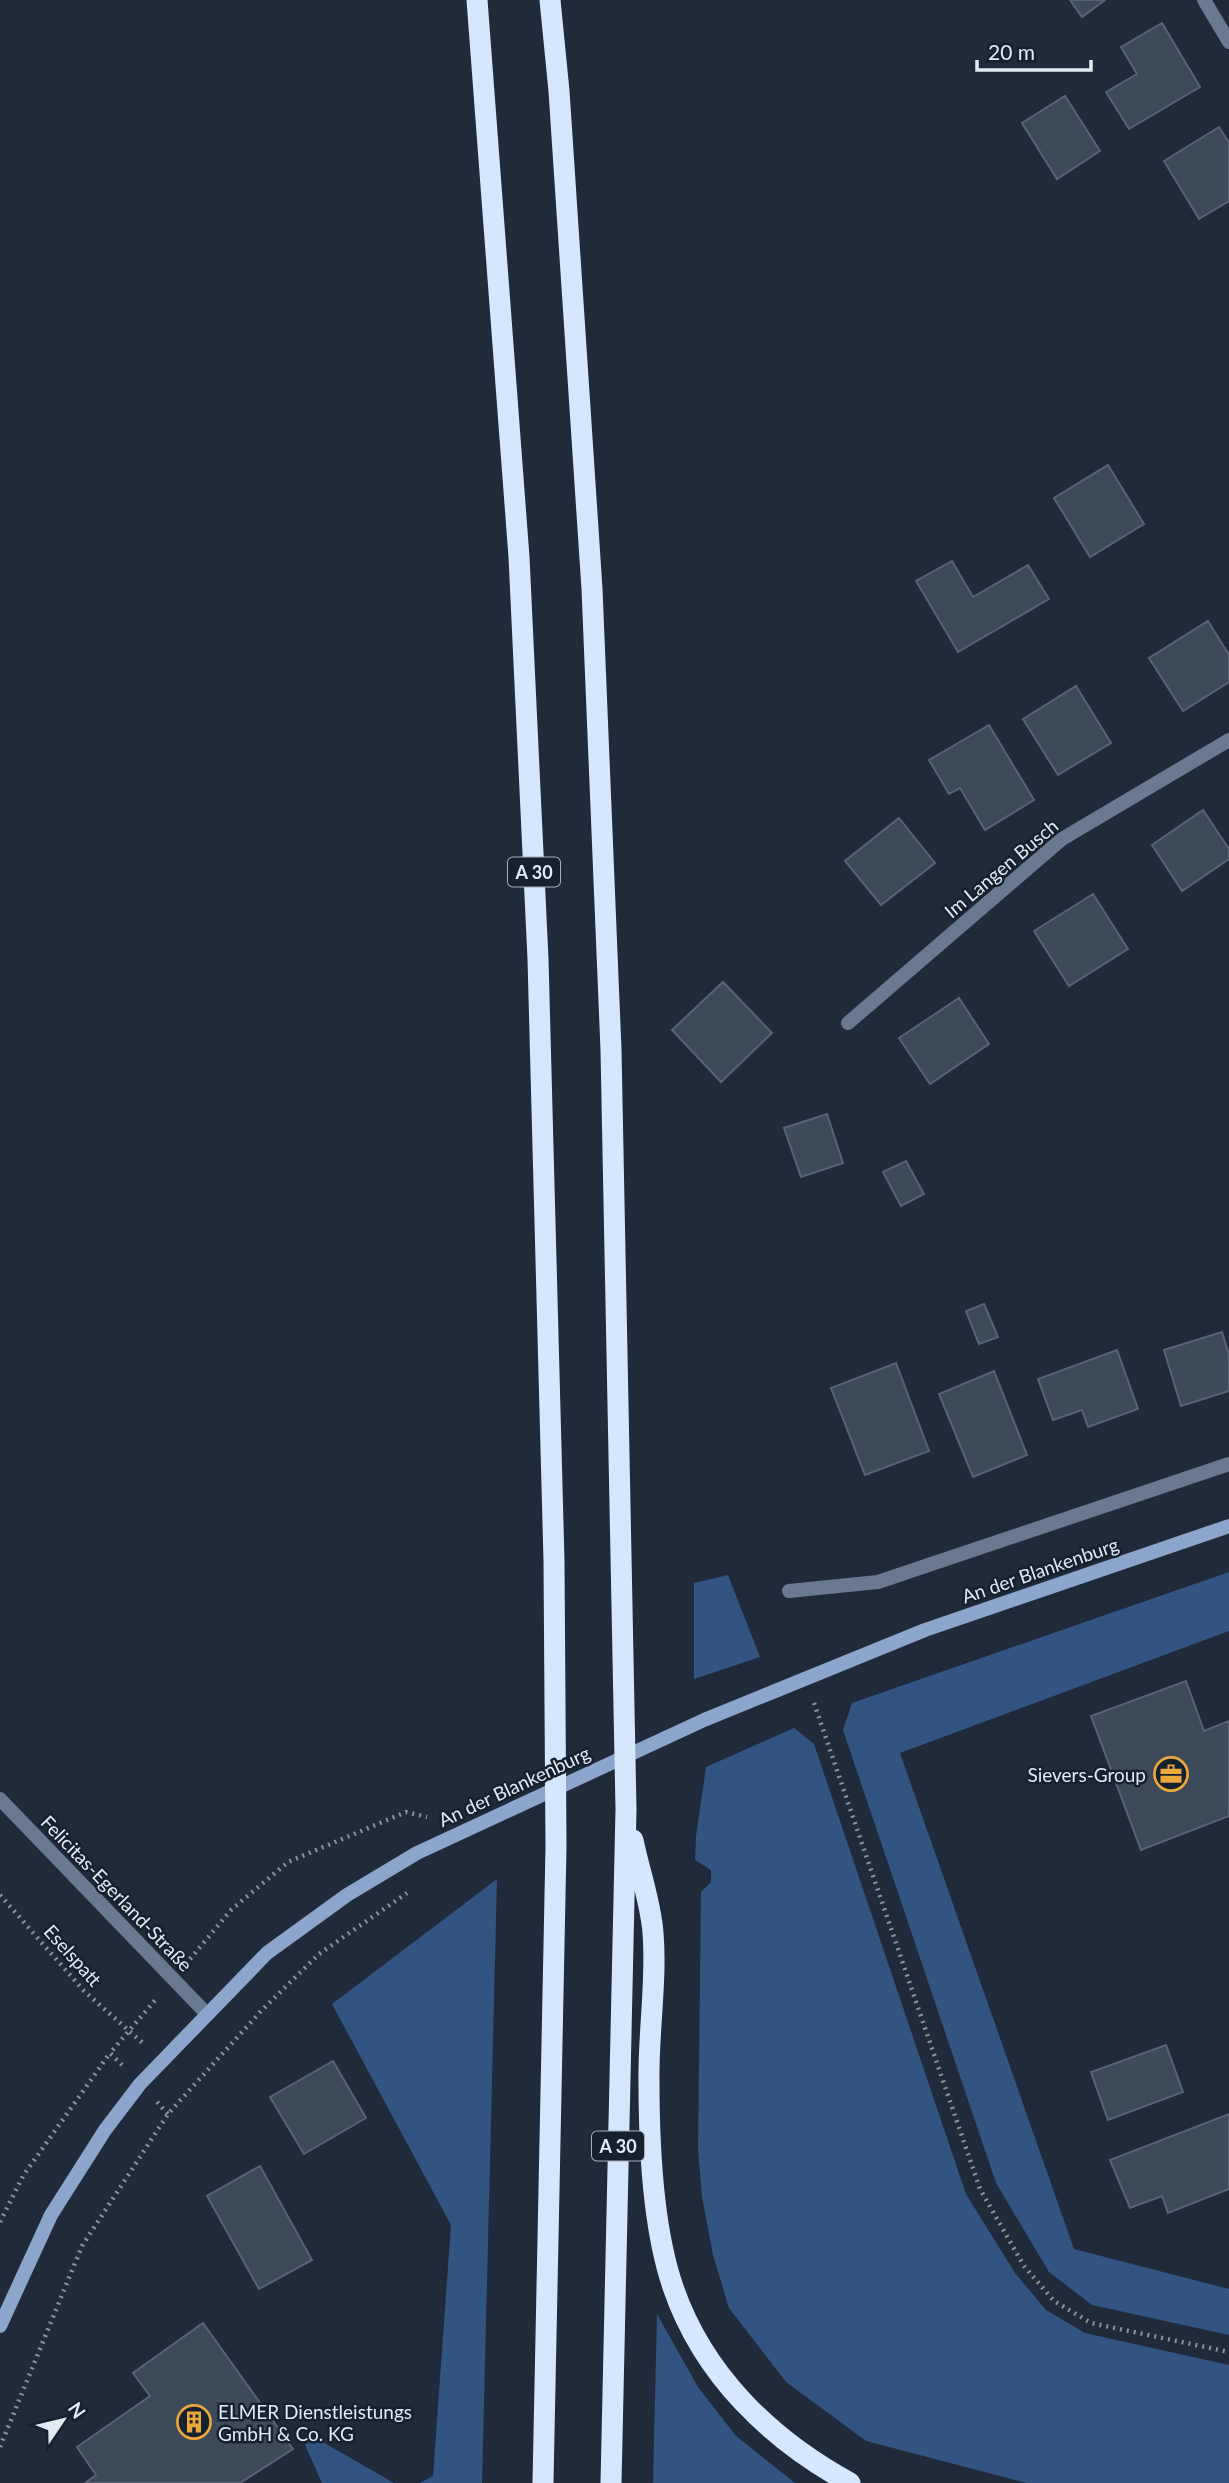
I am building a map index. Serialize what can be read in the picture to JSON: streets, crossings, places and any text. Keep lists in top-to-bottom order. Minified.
{"streets":{"highway":["A 30"],"street":["Im Langen Busch","An der Blankenburg","Felicitas-Egerland-Straße"],"path":["Eselspatt"]},"crossings":[["An der Blankenburg","Felicitas-Egerland-Straße"],["Felicitas-Egerland-Straße","Eselspatt"]],"places":{"office":["Sievers-Group"],"building":["ELMER Dienstleistungs GmbH & Co. KG"]},"scale_bar":"20 m","north":"top right"}
